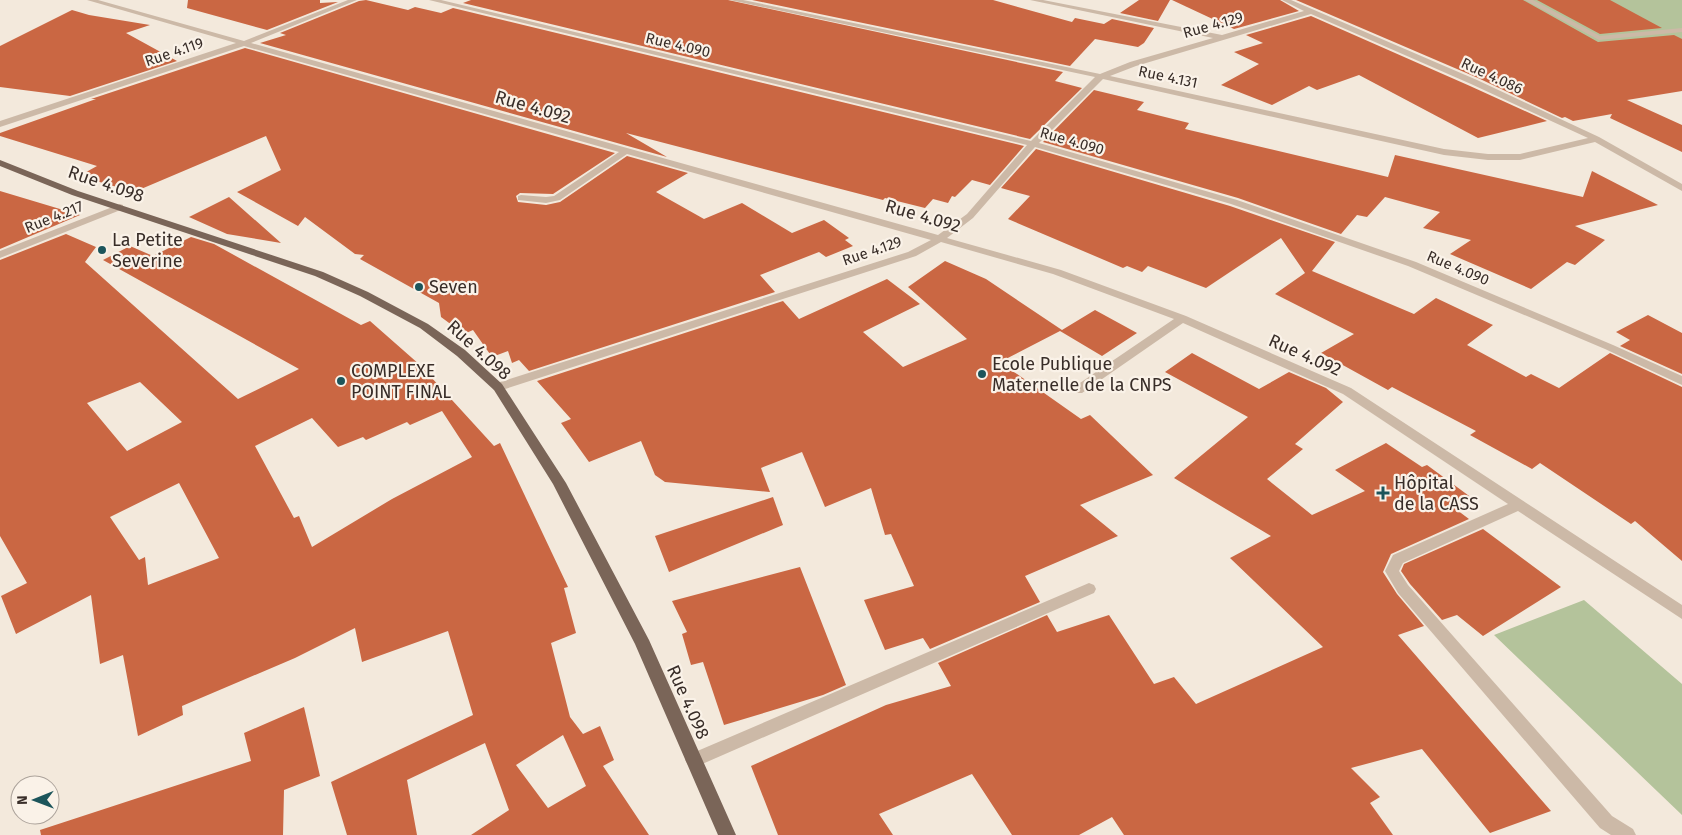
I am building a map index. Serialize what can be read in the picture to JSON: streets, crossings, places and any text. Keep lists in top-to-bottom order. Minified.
{"streets":{"main road":["Rue 4.098"],"street":["Rue 4.129","Rue 4.090","Rue 4.119","Rue 4.086","Rue 4.131","Rue 4.092","Rue 4.217"]},"crossings":[["Rue 4.129","Rue 4.090"],["Rue 4.129","Rue 4.086"],["Rue 4.129","Rue 4.131"],["Rue 4.129","Rue 4.092"],["Rue 4.129","Rue 4.098"],["Rue 4.119","Rue 4.092"],["Rue 4.086","Rue 4.131"],["Rue 4.098","Rue 4.217"]],"places":{"other":["La Petite Severine","Seven","Ecole Publique Maternelle de la CNPS","COMPLEXE POINT FINAL"],"health":["Hôpital de la CASS"]},"north":"left"}
